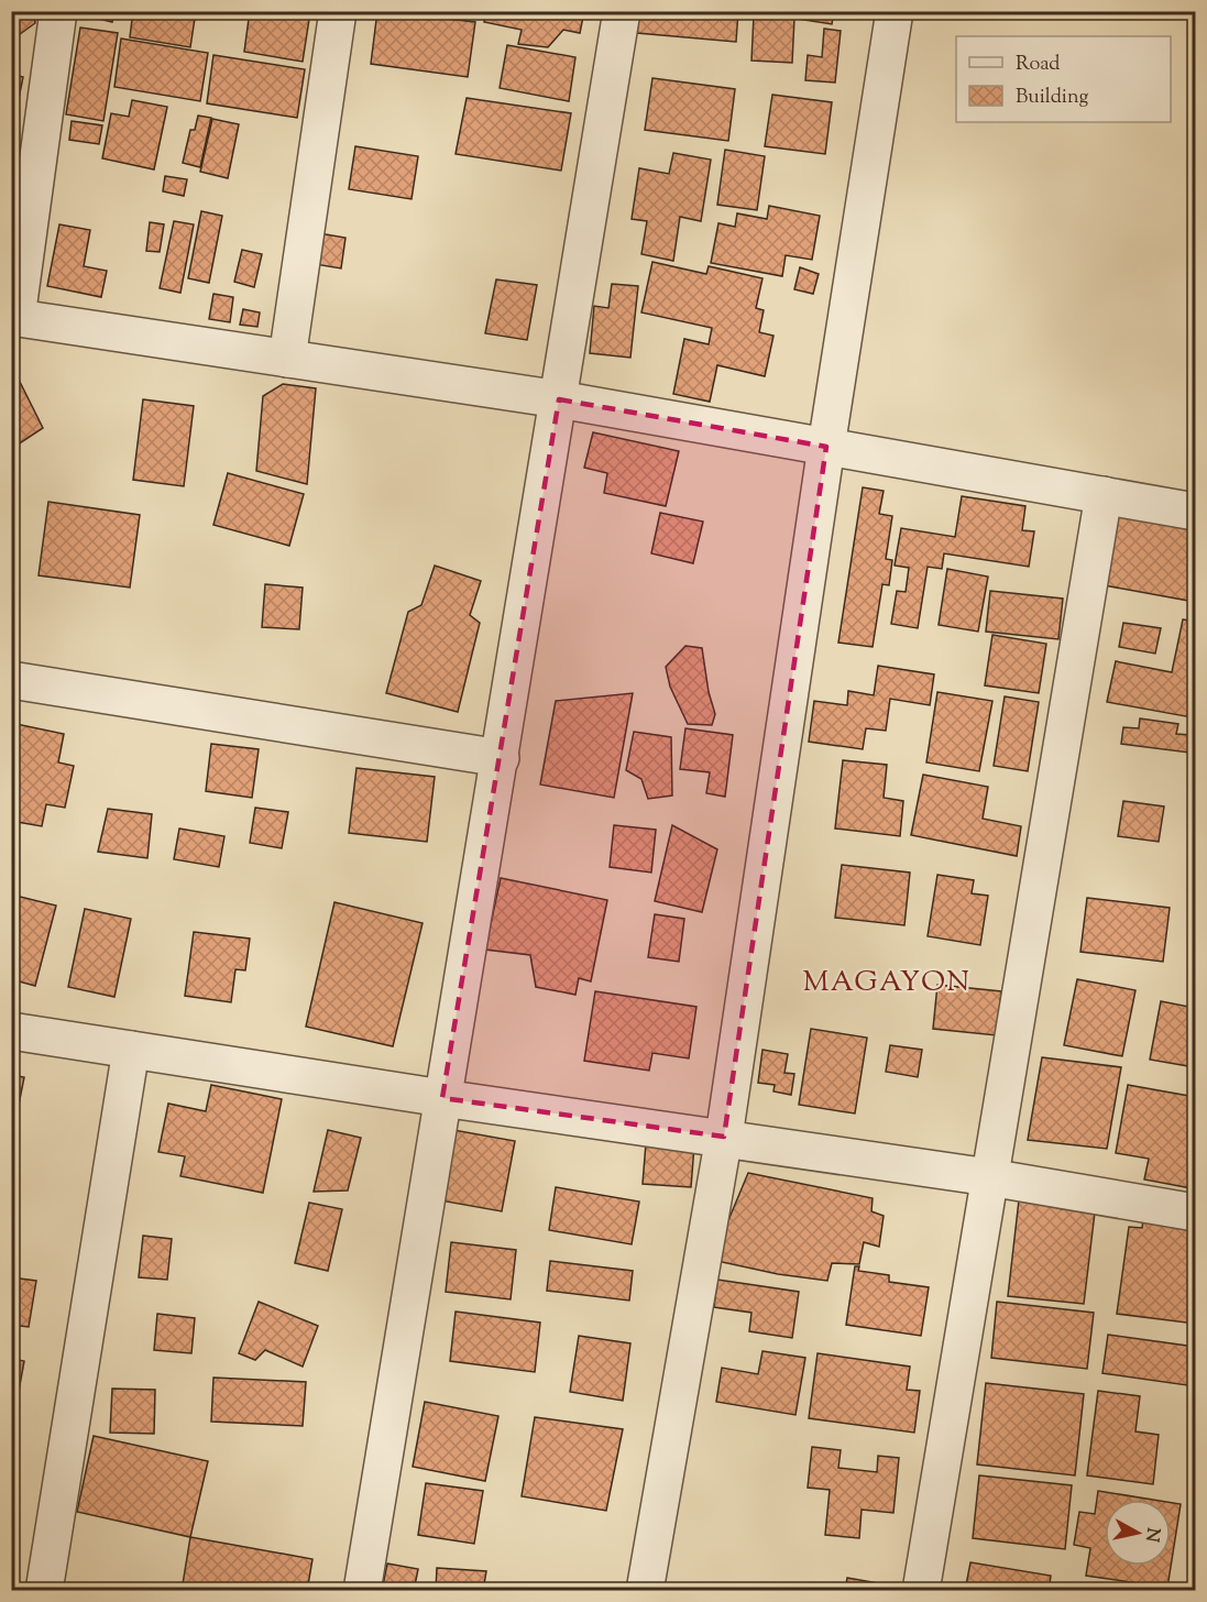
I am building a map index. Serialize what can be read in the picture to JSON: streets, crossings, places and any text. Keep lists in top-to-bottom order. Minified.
{"districts":["MAGAYON"],"legend":["Road","Building"],"north":"right"}
